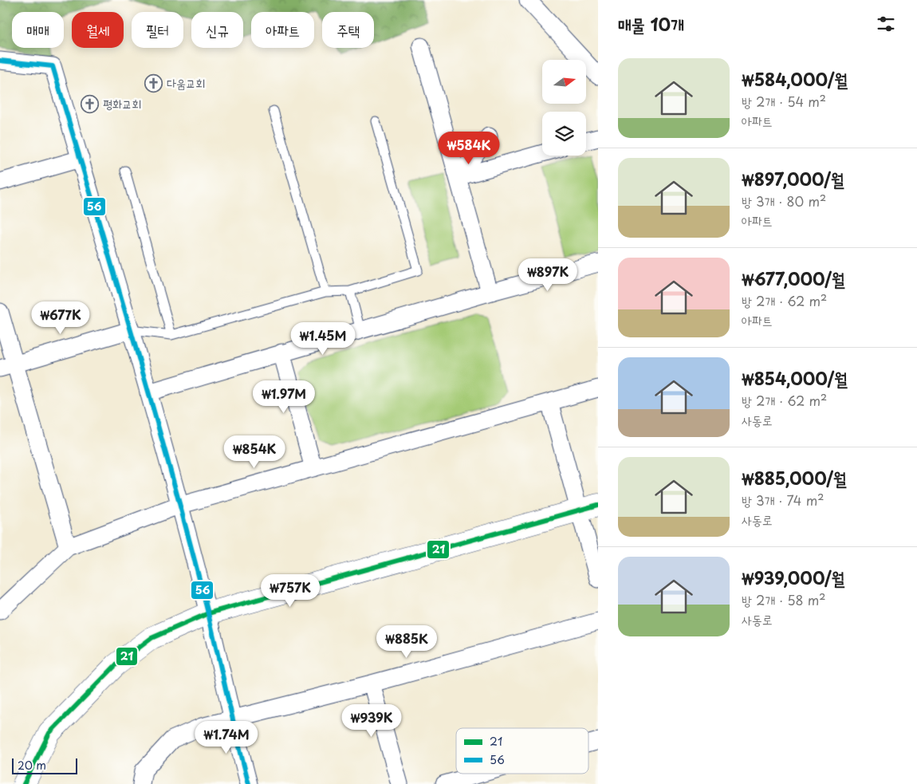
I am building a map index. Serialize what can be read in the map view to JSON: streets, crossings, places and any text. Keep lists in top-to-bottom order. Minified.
{"places":{"church":["다움교회","평화교회"]},"lines":["transit line 56","transit line 21"],"legend":["21","56"],"scale_bar":"20 m","north":"right","page":{"heading":"매물 10개","chip":["매매","월세","필터","신규","아파트","주택"],"list":[{"name":"₩584,000/월","note":"방 2개 · 54 m² · 아파트"},{"name":"₩897,000/월","note":"방 3개 · 80 m² · 아파트"},{"name":"₩677,000/월","note":"방 2개 · 62 m² · 아파트"},{"name":"₩854,000/월","note":"방 2개 · 62 m² · 사동로"},{"name":"₩885,000/월","note":"방 3개 · 74 m² · 사동로"},{"name":"₩939,000/월","note":"방 2개 · 58 m² · 사동로"}],"price":["₩584K","₩897K","₩677K","₩1.45M","₩1.97M","₩854K","₩757K","₩885K","₩939K","₩1.74M"],"scale":"20 m"}}
